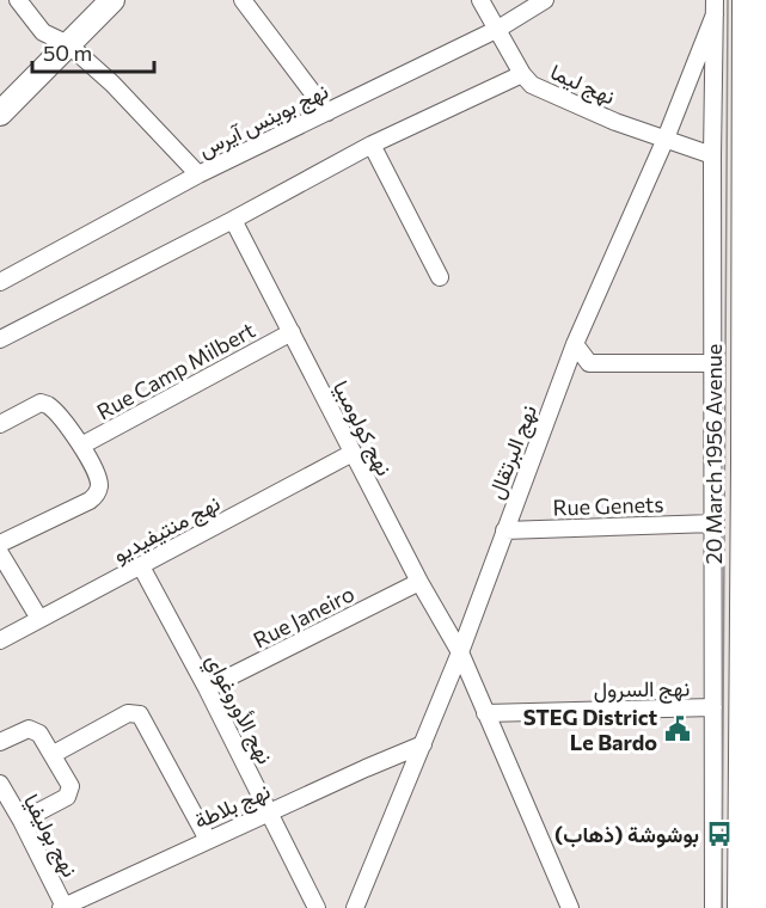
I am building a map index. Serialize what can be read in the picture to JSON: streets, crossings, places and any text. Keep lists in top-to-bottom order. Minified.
{"streets":{"main road":["20 March 1956 Avenue"],"street":["نهج ليما","نهج بوينس آيرس","Rue Camp Milbert","نهج كولومبيا","نهج البرتقال","Rue Genets","نهج منتيفيديو","Rue Janeiro","نهج السرول","نهج الأوروغواي","نهج بلاطة","نهج بوليفيا"]},"crossings":[["نهج ليما","نهج بوينس آيرس"],["نهج ليما","نهج البرتقال"],["نهج ليما","20 March 1956 Avenue"],["Rue Camp Milbert","نهج كولومبيا"],["نهج كولومبيا","نهج البرتقال"],["نهج كولومبيا","نهج منتيفيديو"],["نهج كولومبيا","Rue Janeiro"],["نهج كولومبيا","نهج السرول"],["نهج البرتقال","20 March 1956 Avenue"],["نهج البرتقال","Rue Genets"],["نهج البرتقال","نهج بلاطة"],["20 March 1956 Avenue","Rue Genets"],["20 March 1956 Avenue","نهج السرول"],["نهج منتيفيديو","نهج الأوروغواي"],["Rue Janeiro","نهج الأوروغواي"],["نهج الأوروغواي","نهج بلاطة"],["نهج بلاطة","نهج بوليفيا"]],"places":{"public building":["STEG District Le Bardo"],"bus stop":["بوشوشة (ذهاب)"]},"scale_bar":"50 m"}
